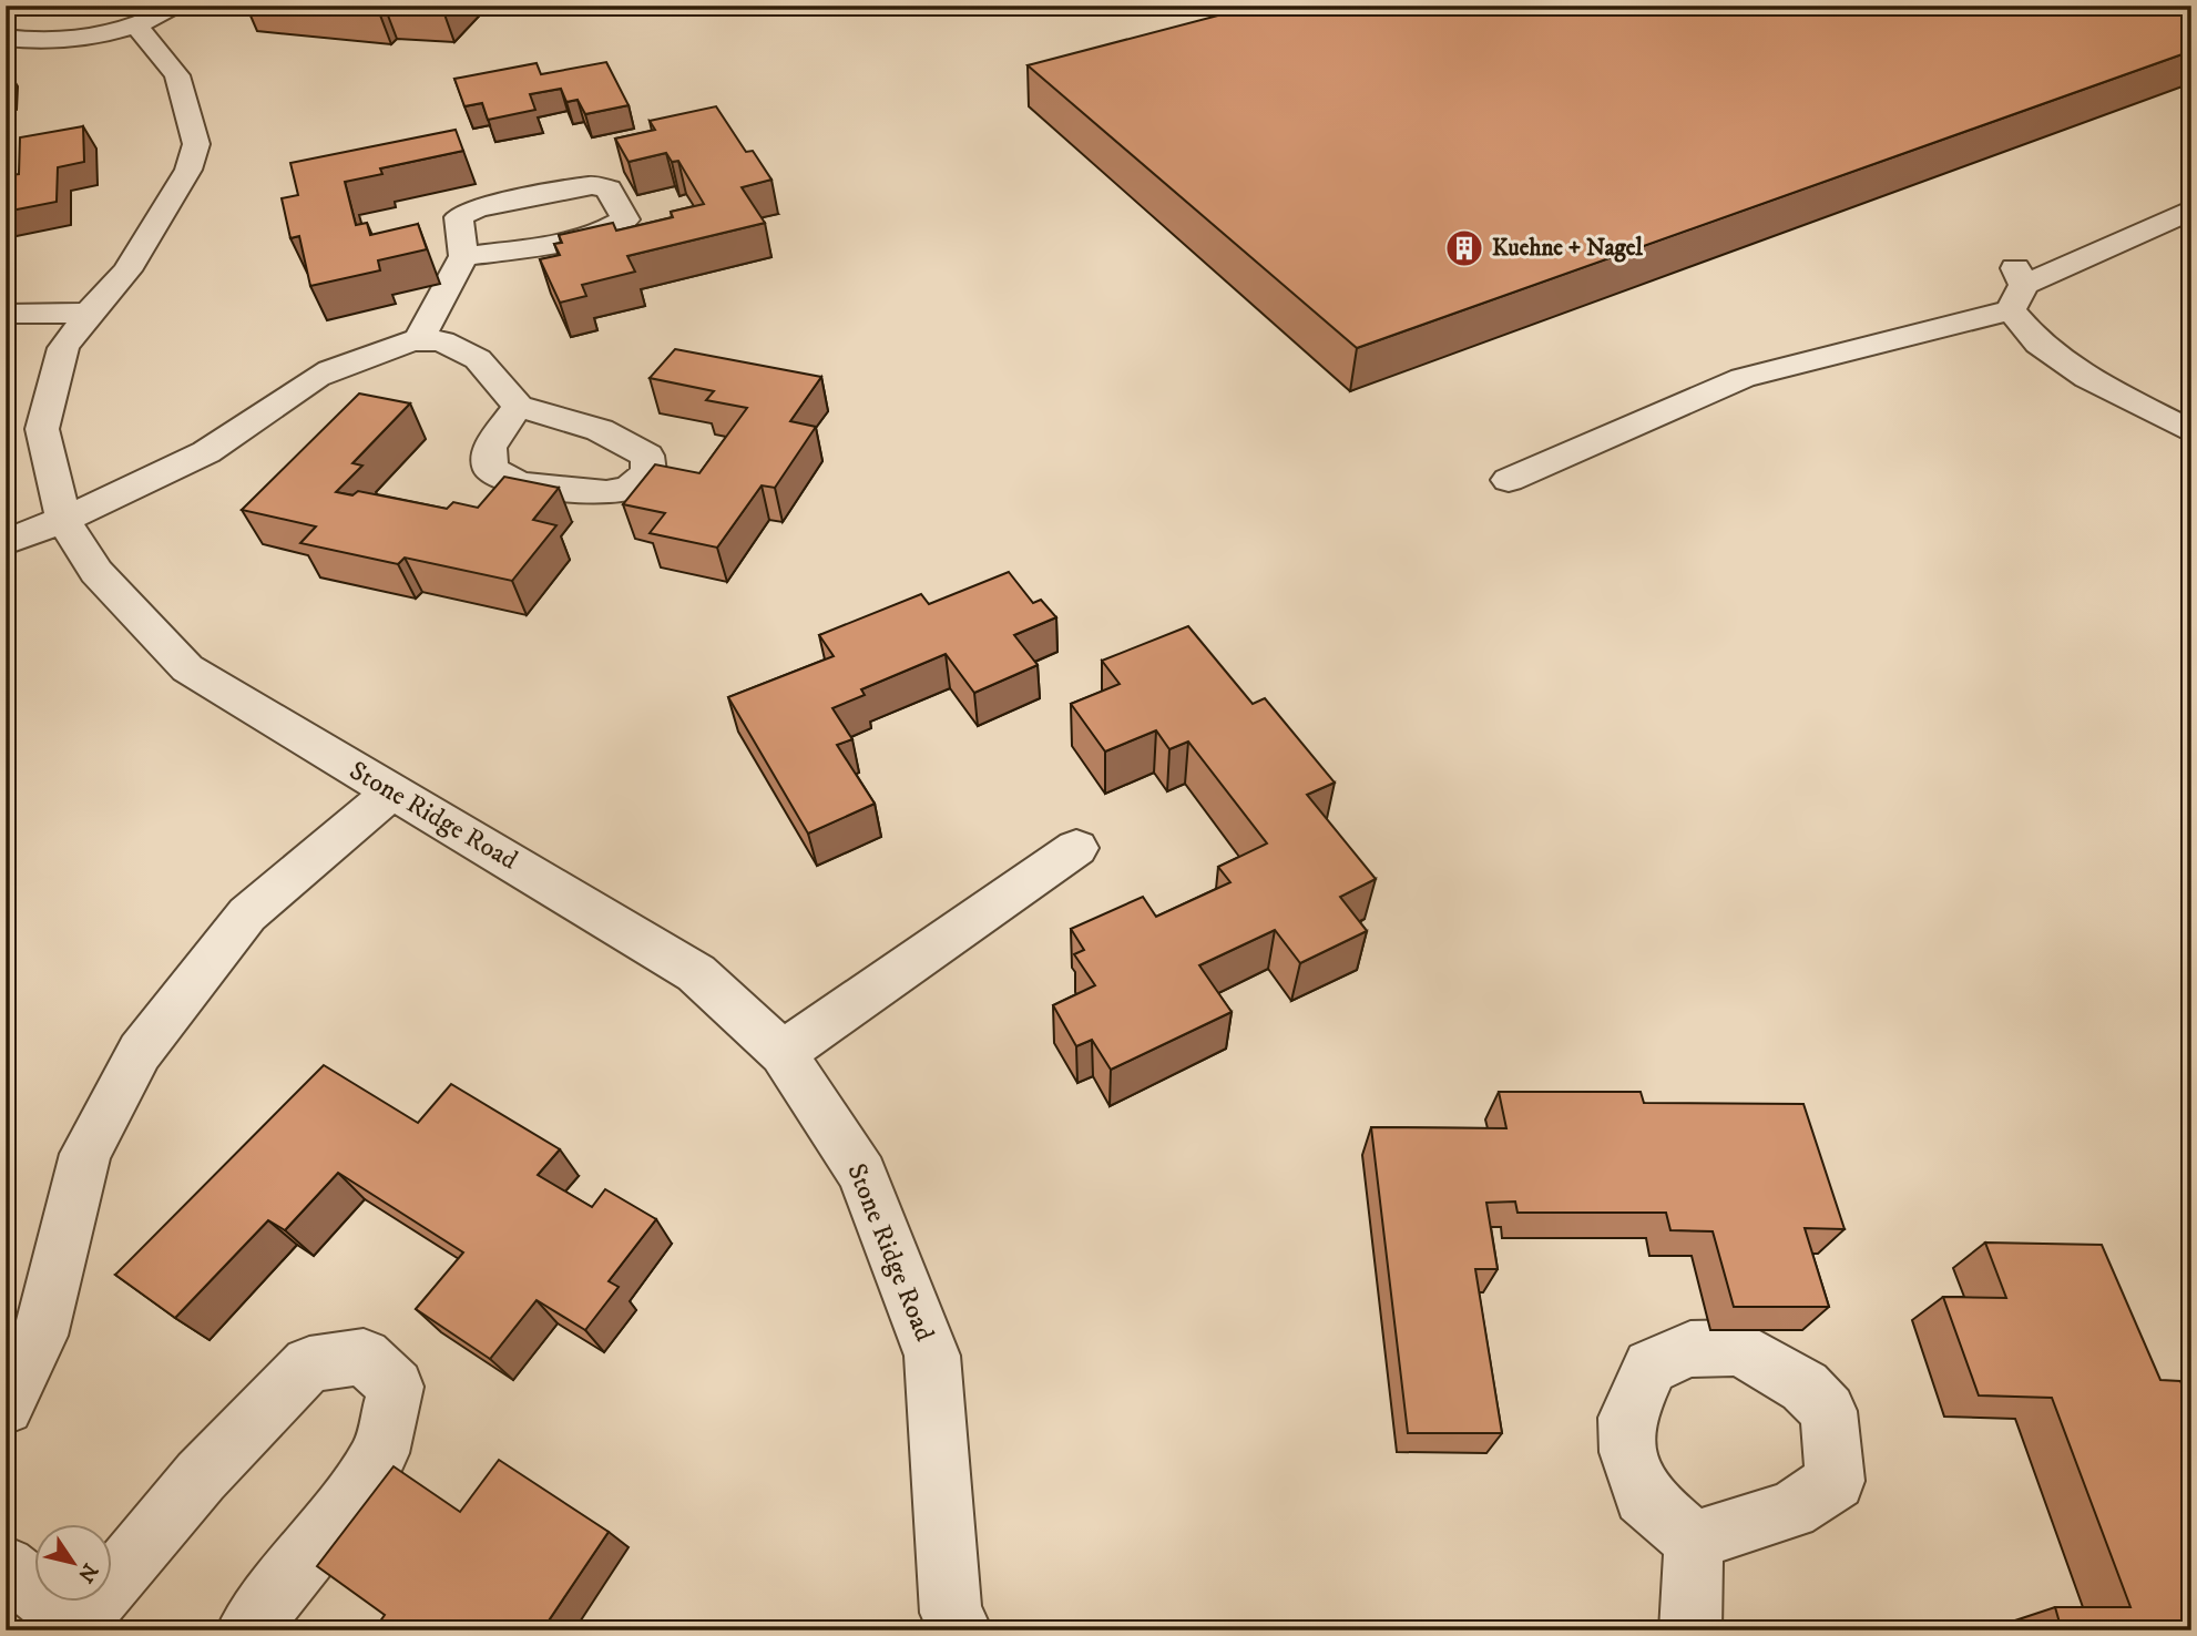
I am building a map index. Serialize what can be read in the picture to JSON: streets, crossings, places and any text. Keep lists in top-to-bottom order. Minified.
{"streets":{"street":["Stone Ridge Road"]},"places":{"building":["Kuehne + Nagel"]},"north":"bottom right"}
